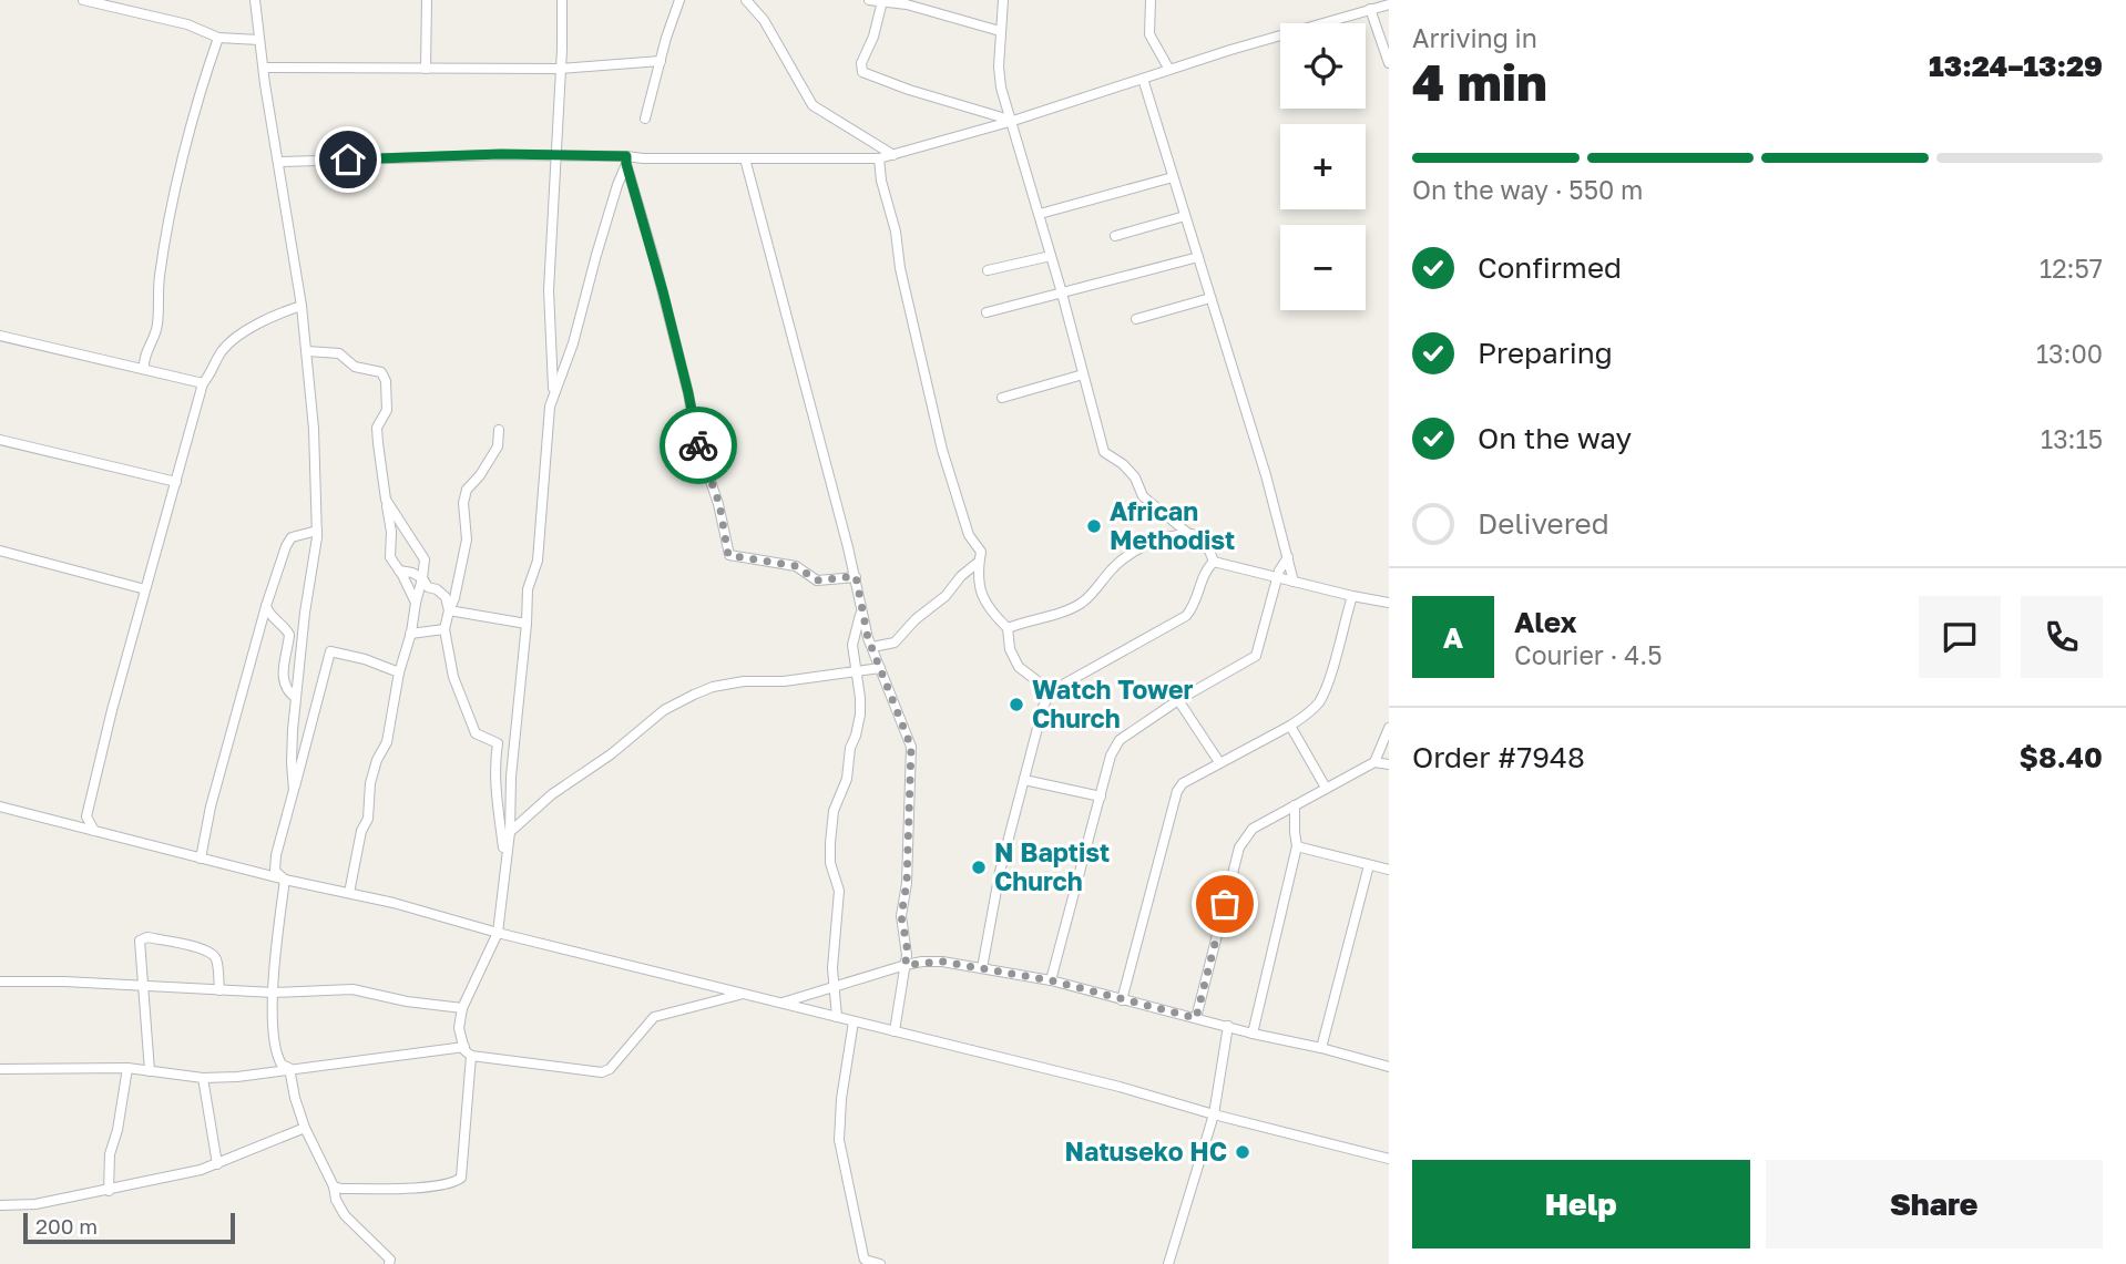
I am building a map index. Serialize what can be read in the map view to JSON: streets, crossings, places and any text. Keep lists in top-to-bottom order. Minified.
{"places":["African Methodist","Watch Tower Church","N Baptist Church","Natuseko HC"],"scale_bar":"200 m","page":{"heading":["4 min","Arriving in","13:24–13:29"],"panel":["Alex","Courier · 4.5","Order #7948","$8.40"],"map_buttons":["+","−"],"bar":"On the way · 550 m","list":[["Confirmed","12:57"],["Preparing","13:00"],["On the way","13:15"],"Delivered"],"round":"A","buttons":["Help","Share"],"scale":"200 m"}}
